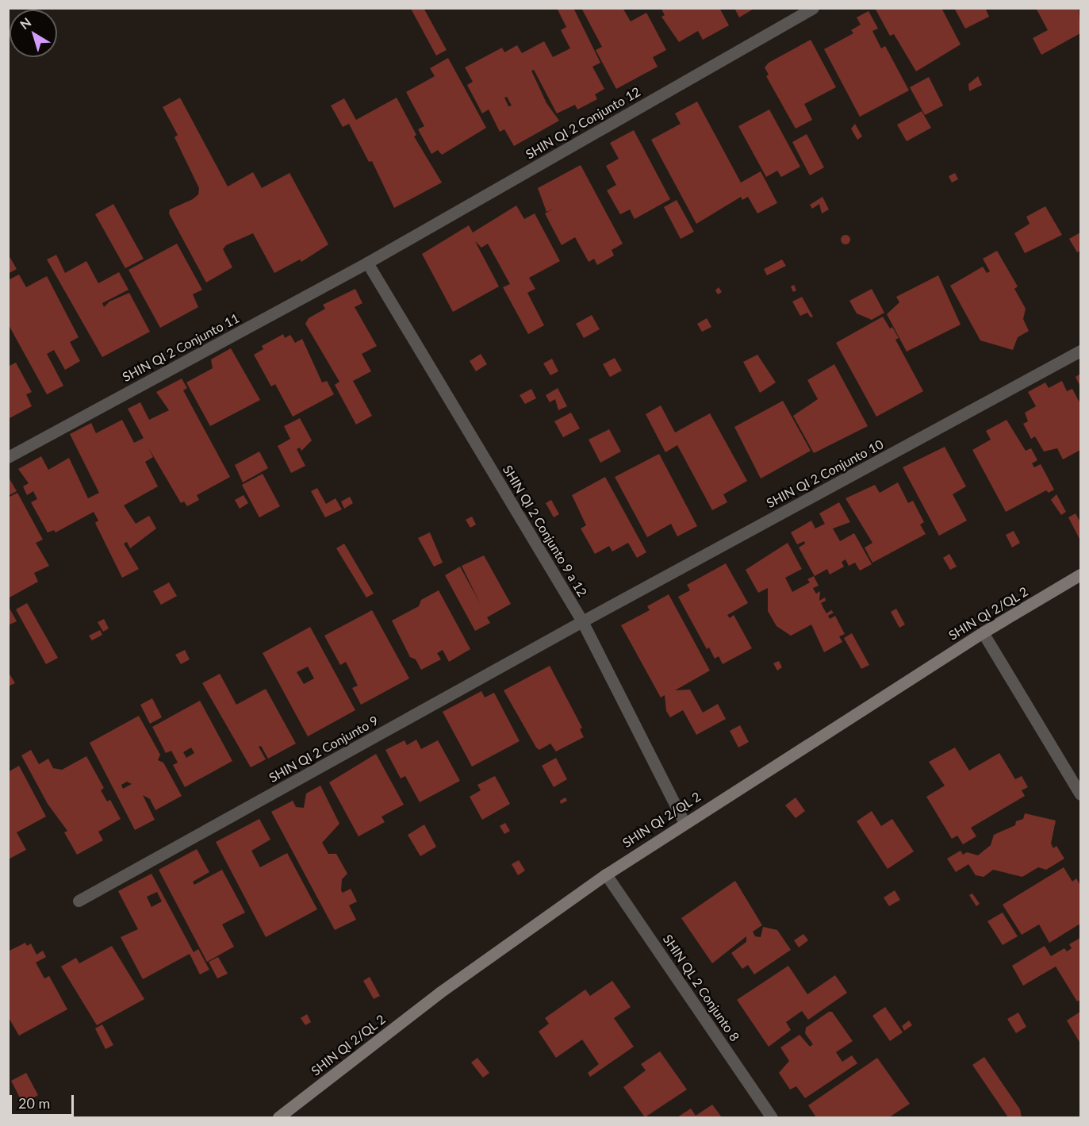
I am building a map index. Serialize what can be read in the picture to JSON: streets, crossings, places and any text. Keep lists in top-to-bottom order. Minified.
{"streets":{"street":["SHIN QI 2 Conjunto 12","SHIN QI 2 Conjunto 11","SHIN QI 2 Conjunto 10","SHIN QI 2 Conjunto 9 a 12","SHIN QI 2/QL 2","SHIN QI 2 Conjunto 9","SHIN QL 2 Conjunto 8"]},"crossings":[["SHIN QI 2 Conjunto 12","SHIN QI 2 Conjunto 11"],["SHIN QI 2 Conjunto 12","SHIN QI 2 Conjunto 9 a 12"],["SHIN QI 2 Conjunto 11","SHIN QI 2 Conjunto 9 a 12"],["SHIN QI 2 Conjunto 10","SHIN QI 2 Conjunto 9 a 12"],["SHIN QI 2 Conjunto 10","SHIN QI 2 Conjunto 9"],["SHIN QI 2 Conjunto 9 a 12","SHIN QI 2/QL 2"],["SHIN QI 2 Conjunto 9 a 12","SHIN QI 2 Conjunto 9"],["SHIN QI 2/QL 2","SHIN QL 2 Conjunto 8"]],"scale_bar":"20 m","north":"top left"}
